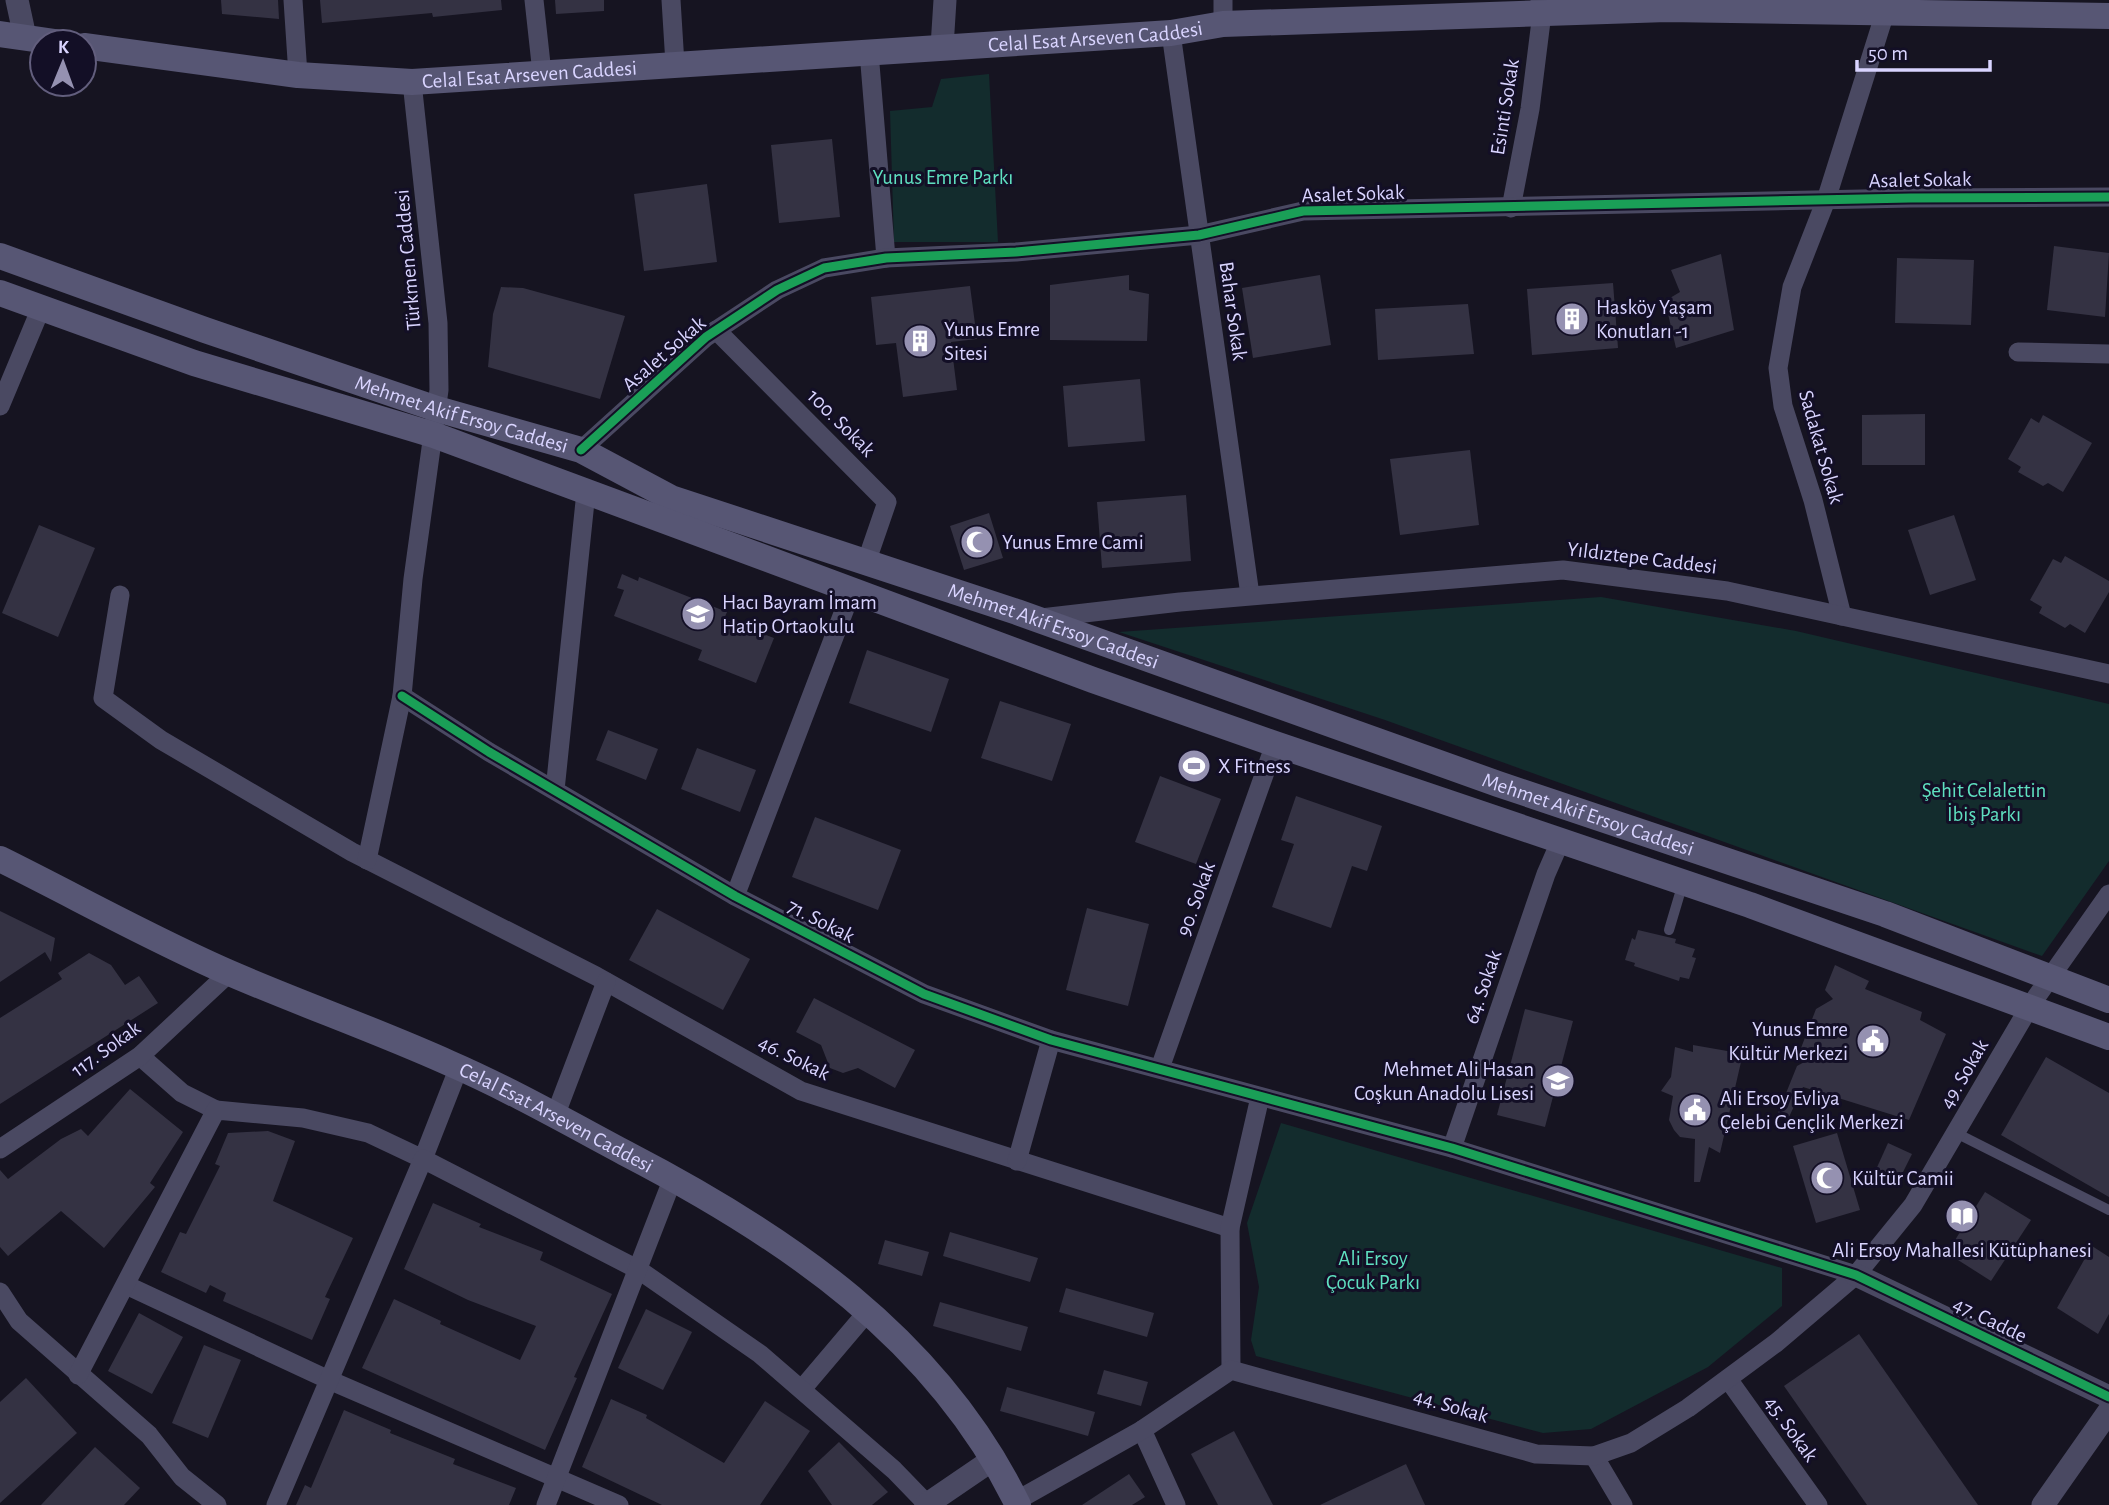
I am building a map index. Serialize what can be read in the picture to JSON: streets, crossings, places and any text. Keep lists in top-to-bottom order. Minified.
{"streets":{"main road":["Celal Esat Arseven Caddesi","Mehmet Akif Ersoy Caddesi"],"street":["Esinti Sokak","Asalet Sokak","Türkmen Caddesi","Bahar Sokak","100. Sokak","Sadakat Sokak","Yıldıztepe Caddesi","90. Sokak","71. Sokak","64. Sokak","117. Sokak","46. Sokak","49. Sokak","47. Cadde","44. Sokak","45. Sokak"]},"crossings":[["Celal Esat Arseven Caddesi","Esinti Sokak"],["Celal Esat Arseven Caddesi","Türkmen Caddesi"],["Celal Esat Arseven Caddesi","Bahar Sokak"],["Celal Esat Arseven Caddesi","Sadakat Sokak"],["Celal Esat Arseven Caddesi","117. Sokak"],["Esinti Sokak","Asalet Sokak"],["Asalet Sokak","Bahar Sokak"],["Asalet Sokak","Mehmet Akif Ersoy Caddesi"],["Asalet Sokak","100. Sokak"],["Asalet Sokak","Sadakat Sokak"],["Türkmen Caddesi","Mehmet Akif Ersoy Caddesi"],["Türkmen Caddesi","71. Sokak"],["Türkmen Caddesi","46. Sokak"],["Bahar Sokak","Yıldıztepe Caddesi"],["Mehmet Akif Ersoy Caddesi","100. Sokak"],["Mehmet Akif Ersoy Caddesi","Yıldıztepe Caddesi"],["Mehmet Akif Ersoy Caddesi","90. Sokak"],["Mehmet Akif Ersoy Caddesi","64. Sokak"],["Mehmet Akif Ersoy Caddesi","49. Sokak"],["Sadakat Sokak","Yıldıztepe Caddesi"],["90. Sokak","71. Sokak"],["71. Sokak","64. Sokak"],["71. Sokak","49. Sokak"],["71. Sokak","47. Cadde"],["71. Sokak","44. Sokak"],["49. Sokak","47. Cadde"],["49. Sokak","44. Sokak"],["47. Cadde","44. Sokak"],["44. Sokak","45. Sokak"]],"parks":["Yunus Emre Parkı","Şehit Celalettin İbiş Parkı","Ali Ersoy Çocuk Parkı"],"places":{"building":["Hasköy Yaşam Konutları -1","Yunus Emre Sitesi"],"mosque":["Yunus Emre Cami","Kültür Camii"],"school or university":["Hacı Bayram İmam Hatip Ortaokulu","Mehmet Ali Hasan Coşkun Anadolu Lisesi"],"sports":["X Fitness"],"public building":["Yunus Emre Kültür Merkezi","Ali Ersoy Evliya Çelebi Gençlik Merkezi"],"library":["Ali Ersoy Mahallesi Kütüphanesi"]},"scale_bar":"50 m","north":"top"}
